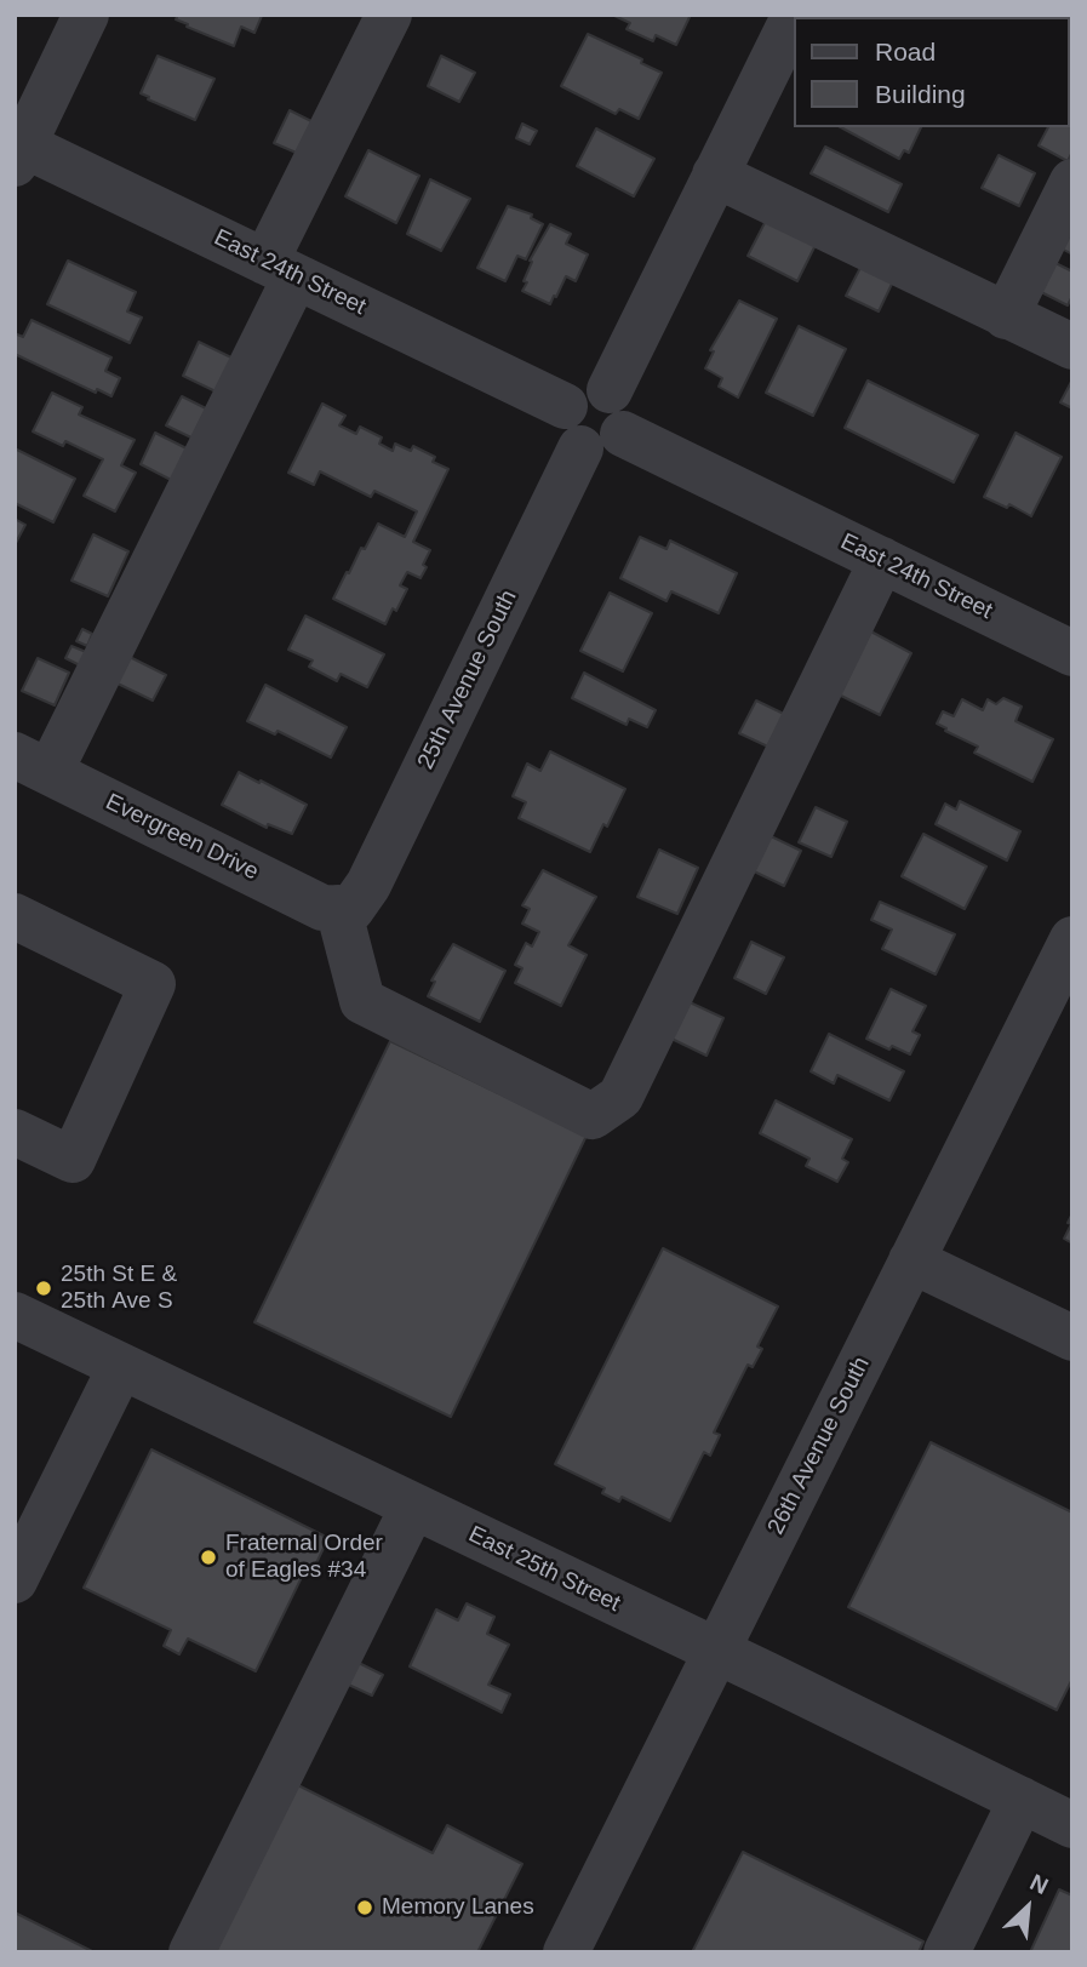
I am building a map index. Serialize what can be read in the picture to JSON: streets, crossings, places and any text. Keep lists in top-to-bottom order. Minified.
{"streets":{"street":["East 24th Street","25th Avenue South","Evergreen Drive","26th Avenue South","East 25th Street"]},"crossings":[["East 24th Street","25th Avenue South"],["25th Avenue South","Evergreen Drive"],["26th Avenue South","East 25th Street"]],"places":["25th St E & 25th Ave S","Fraternal Order of Eagles #34","Memory Lanes"],"legend":["Road","Building"],"north":"top right"}
